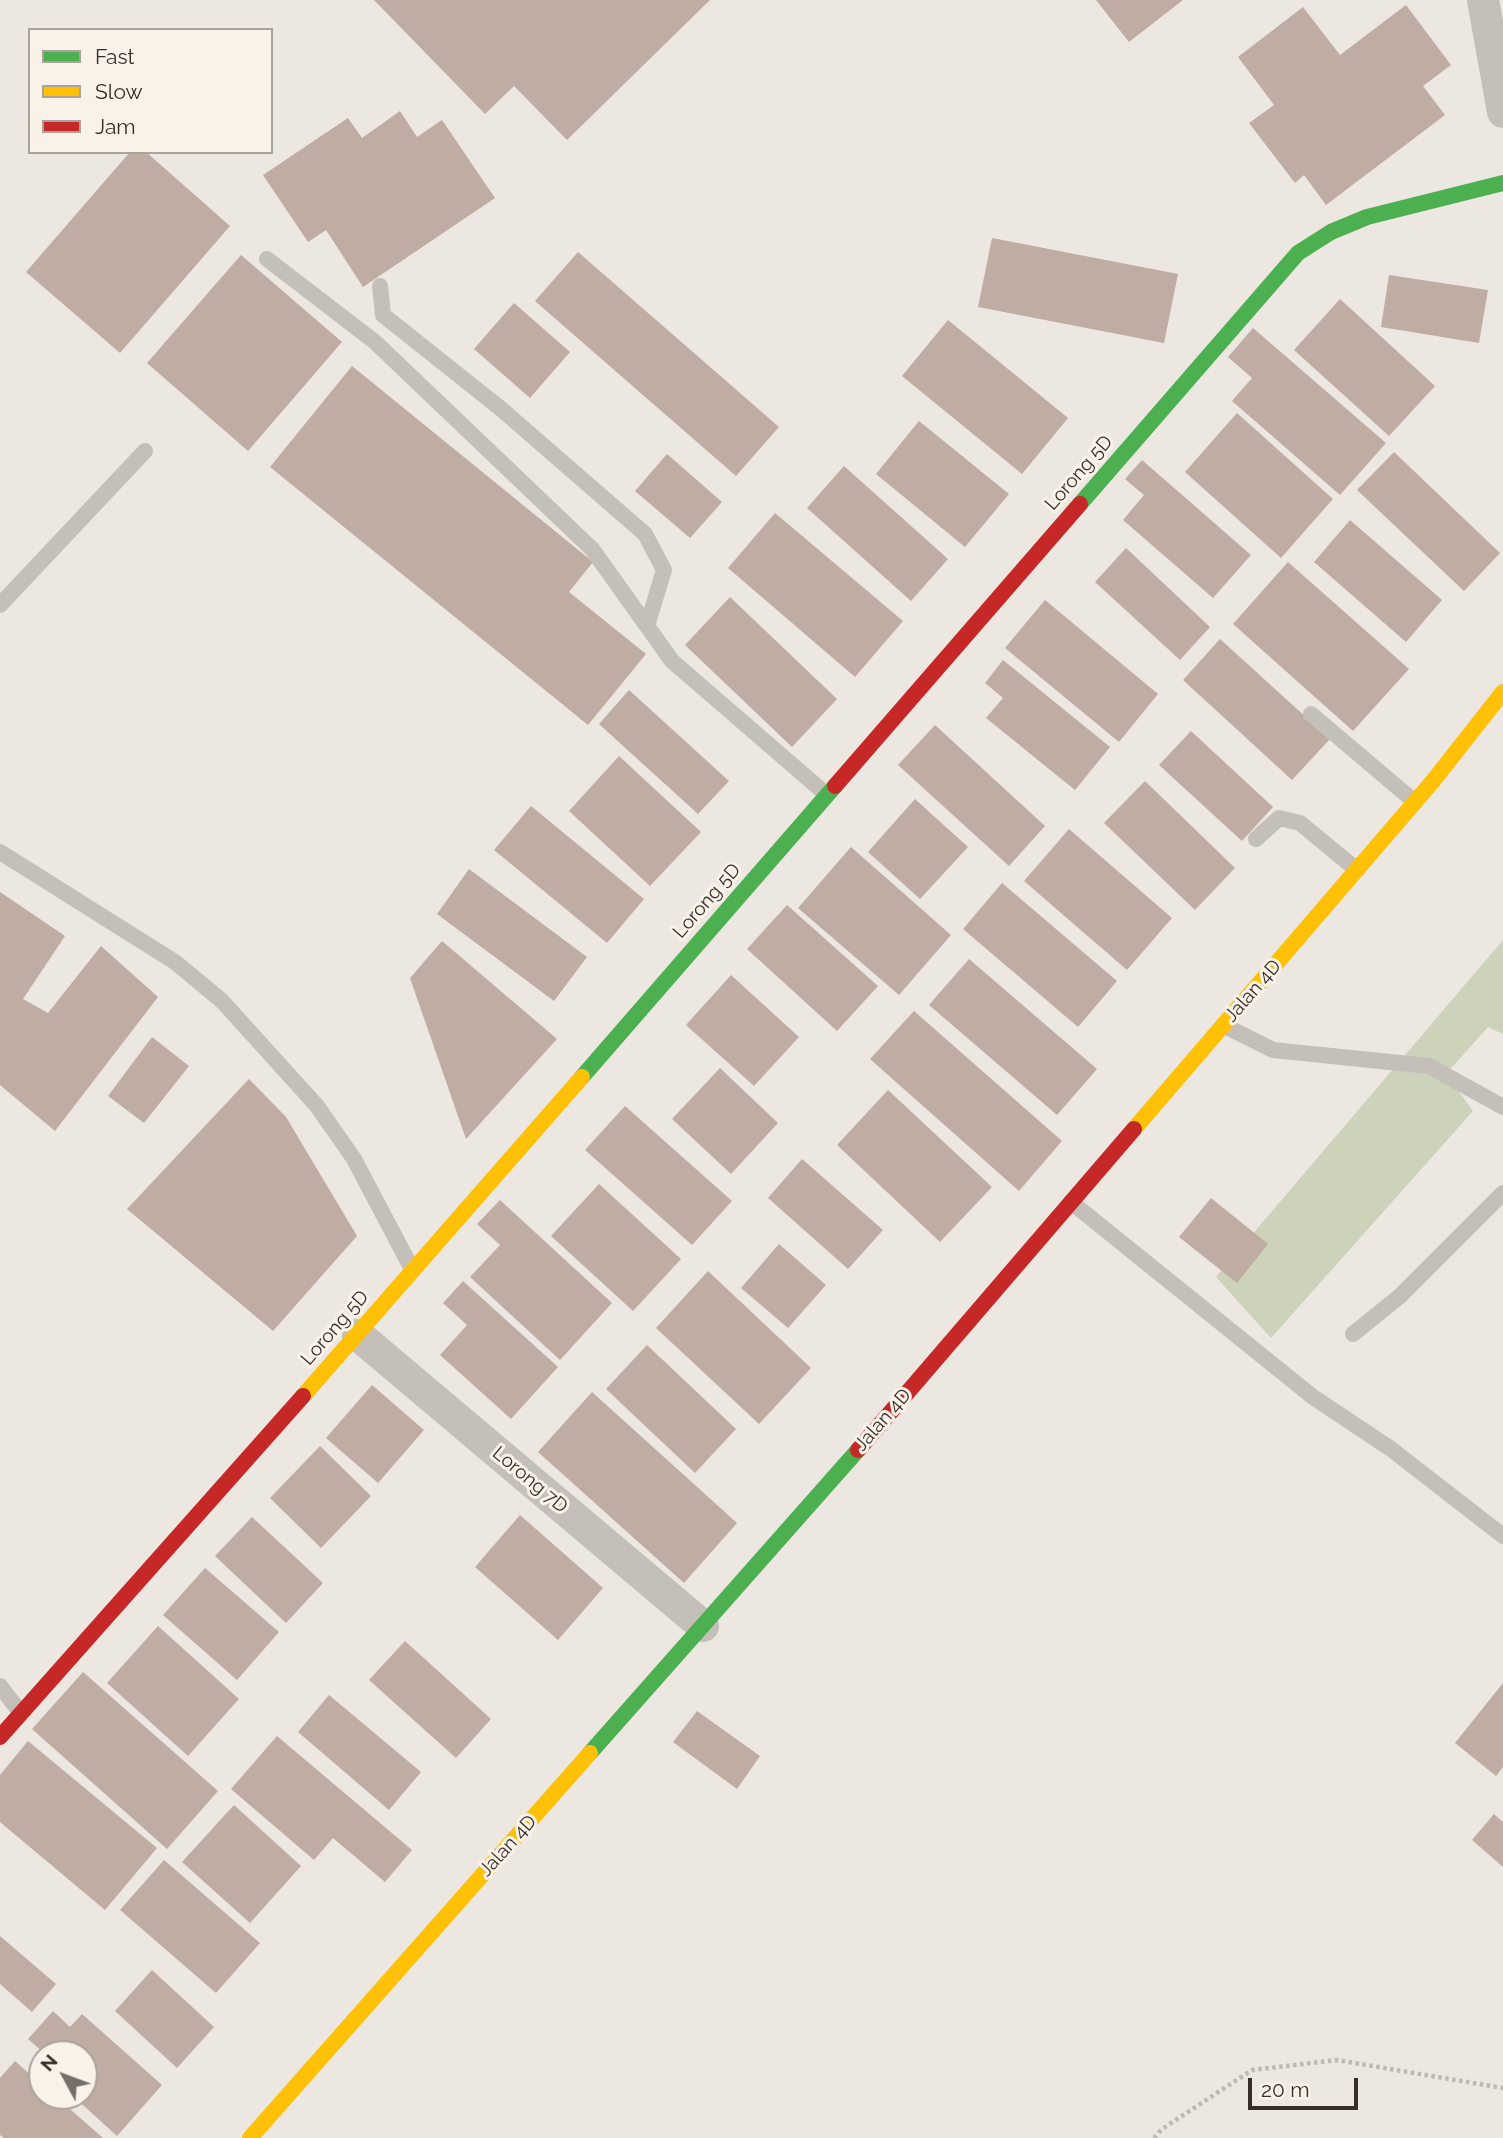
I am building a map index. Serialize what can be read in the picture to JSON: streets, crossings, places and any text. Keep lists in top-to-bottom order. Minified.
{"streets":{"street":["Lorong 5D","Jalan 4D","Lorong 7D"]},"crossings":[["Lorong 5D","Lorong 7D"],["Jalan 4D","Lorong 7D"]],"legend":["Fast","Slow","Jam"],"scale_bar":"20 m","north":"top left"}
